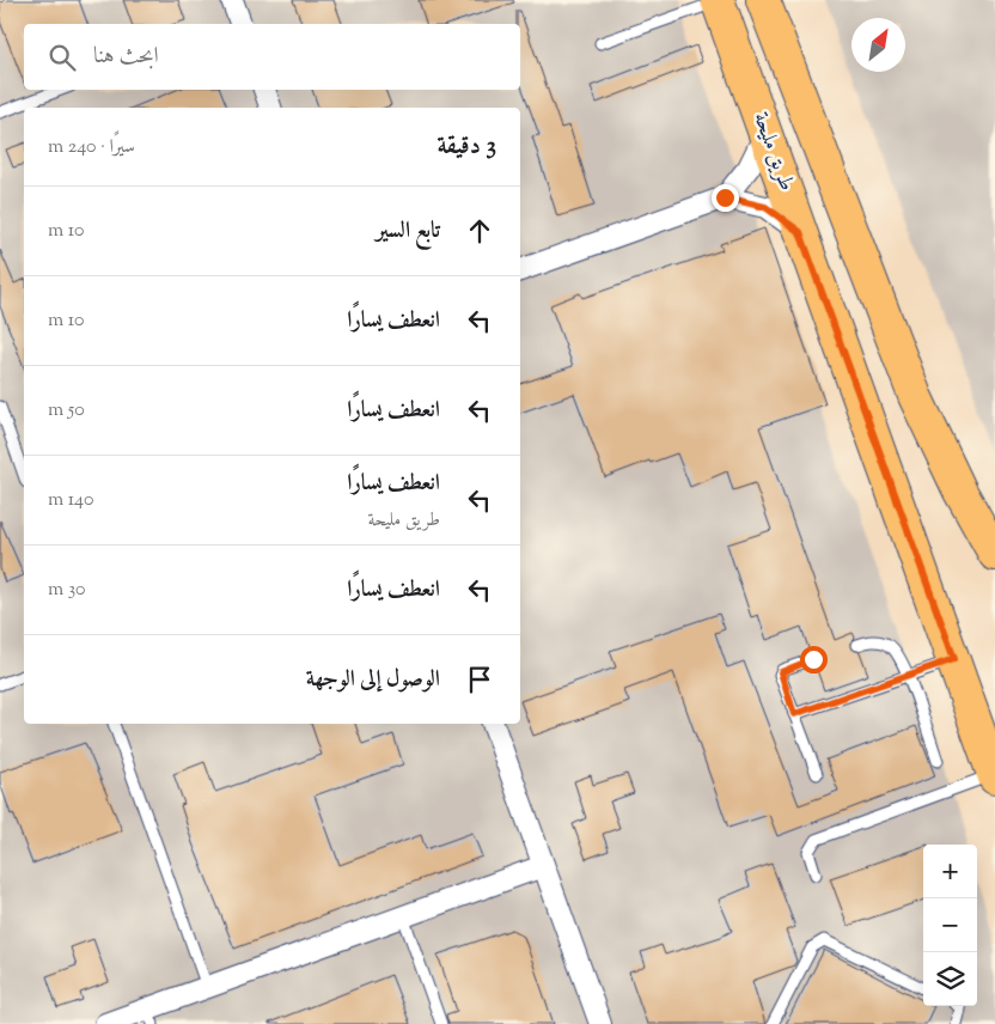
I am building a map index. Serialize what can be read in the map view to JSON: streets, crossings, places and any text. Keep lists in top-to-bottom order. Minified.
{"streets":{"main road":["طريق مليحة"]},"north":"top right","page":{"search":"ابحث هنا","heading":["3 دقيقة","سيرًا · 240 m"],"list":[["تابع السير","10 m"],["انعطف يسارًا","10 m"],["انعطف يسارًا","50 m"],["انعطف يسارًا","طريق مليحة","140 m"],["انعطف يسارًا","30 m"],"الوصول إلى الوجهة"],"map_buttons":["+","−"]}}
